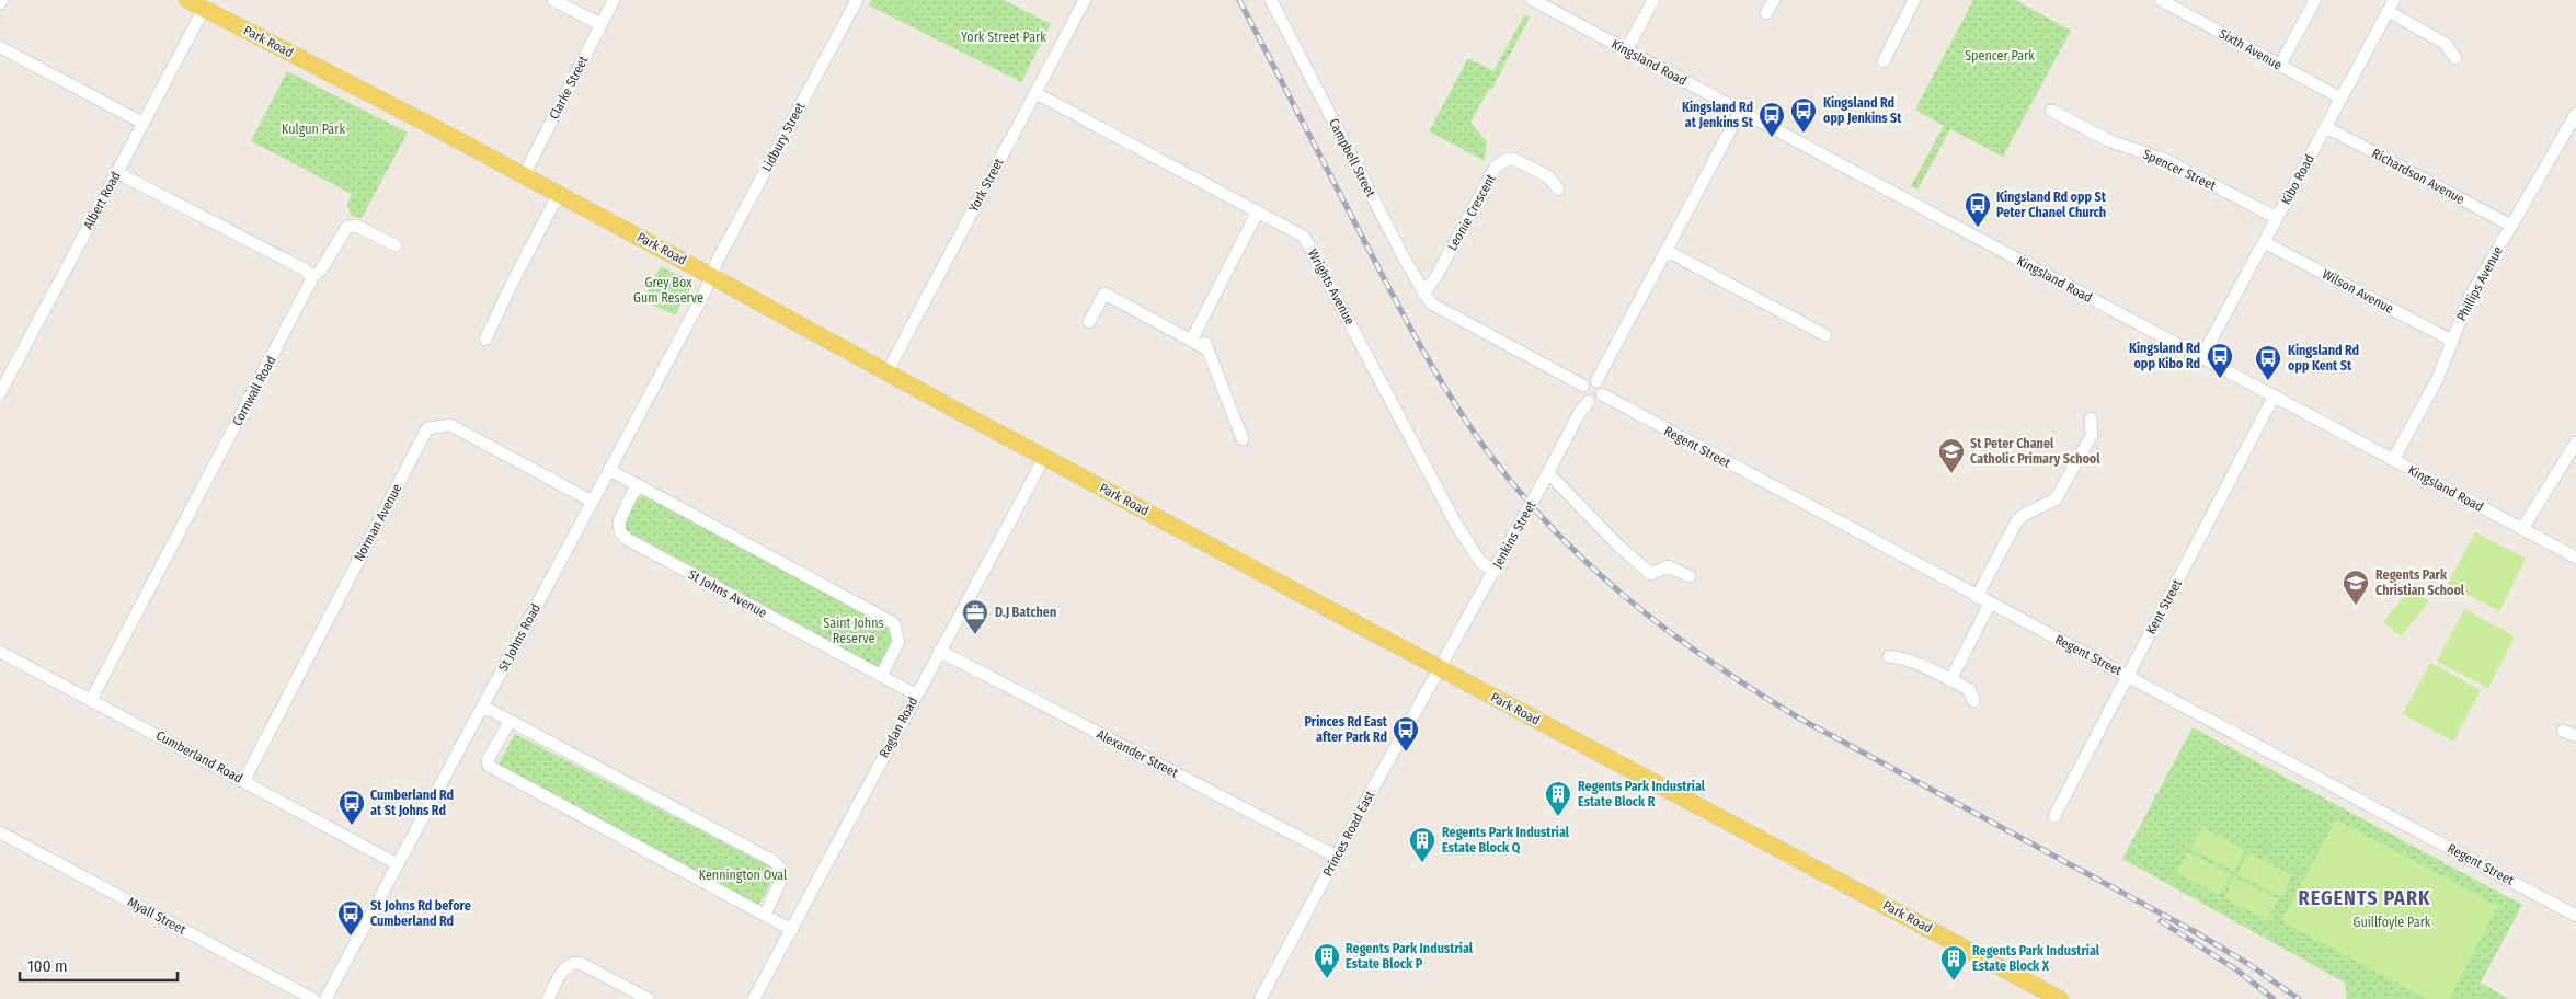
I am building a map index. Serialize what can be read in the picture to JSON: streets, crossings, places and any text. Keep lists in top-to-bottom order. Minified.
{"streets":{"main road":["Park Road"],"street":["Sixth Avenue","Kingsland Road","Clarke Street","Lidbury Street","Campbell Street","Spencer Street","Richardson Avenue","Kibo Road","York Street","Albert Road","Leonie Crescent","Phillips Avenue","Wrights Avenue","Wilson Avenue","Cornwall Road","Regent Street","Norman Avenue","Jenkins Street","St Johns Avenue","Kent Street","St Johns Road","Raglan Road","Alexander Street","Cumberland Road","Princes Road East","Myall Street"]},"crossings":[["Park Road","Clarke Street"],["Park Road","Lidbury Street"],["Park Road","York Street"],["Park Road","Albert Road"],["Park Road","Jenkins Street"],["Park Road","St Johns Road"],["Park Road","Raglan Road"],["Park Road","Princes Road East"],["Sixth Avenue","Kibo Road"],["Kingsland Road","Kibo Road"],["Kingsland Road","Phillips Avenue"],["Kingsland Road","Kent Street"],["Lidbury Street","St Johns Road"],["Campbell Street","Leonie Crescent"],["Campbell Street","Regent Street"],["Campbell Street","Jenkins Street"],["Spencer Street","Kibo Road"],["Richardson Avenue","Kibo Road"],["Richardson Avenue","Phillips Avenue"],["Kibo Road","Wilson Avenue"],["York Street","Wrights Avenue"],["Phillips Avenue","Wilson Avenue"],["Wrights Avenue","Jenkins Street"],["Cornwall Road","Cumberland Road"],["Regent Street","Jenkins Street"],["Regent Street","Kent Street"],["Norman Avenue","St Johns Road"],["Norman Avenue","Cumberland Road"],["Jenkins Street","Princes Road East"],["St Johns Avenue","Raglan Road"],["St Johns Road","Cumberland Road"],["Raglan Road","Alexander Street"],["Alexander Street","Princes Road East"]],"districts":["REGENTS PARK"],"parks":["York Street Park","Spencer Park","Kulgun Park","Grey Box Gum Reserve","Saint Johns Reserve","Kennington Oval","Guillfoyle Park"],"places":{"bus stop":["Kingsland Rd opp Jenkins St","Kingsland Rd at Jenkins St","Kingsland Rd opp St Peter Chanel Church","Kingsland Rd opp Kibo Rd","Kingsland Rd opp Kent St","Princes Rd East after Park Rd","Cumberland Rd at St Johns Rd","St Johns Rd before Cumberland Rd"],"school or university":["St Peter Chanel Catholic Primary School","Regents Park Christian School"],"office":["D.J Batchen"],"building":["Regents Park Industrial Estate Block R","Regents Park Industrial Estate Block Q","Regents Park Industrial Estate Block P","Regents Park Industrial Estate Block X"]},"scale_bar":"100 m"}
